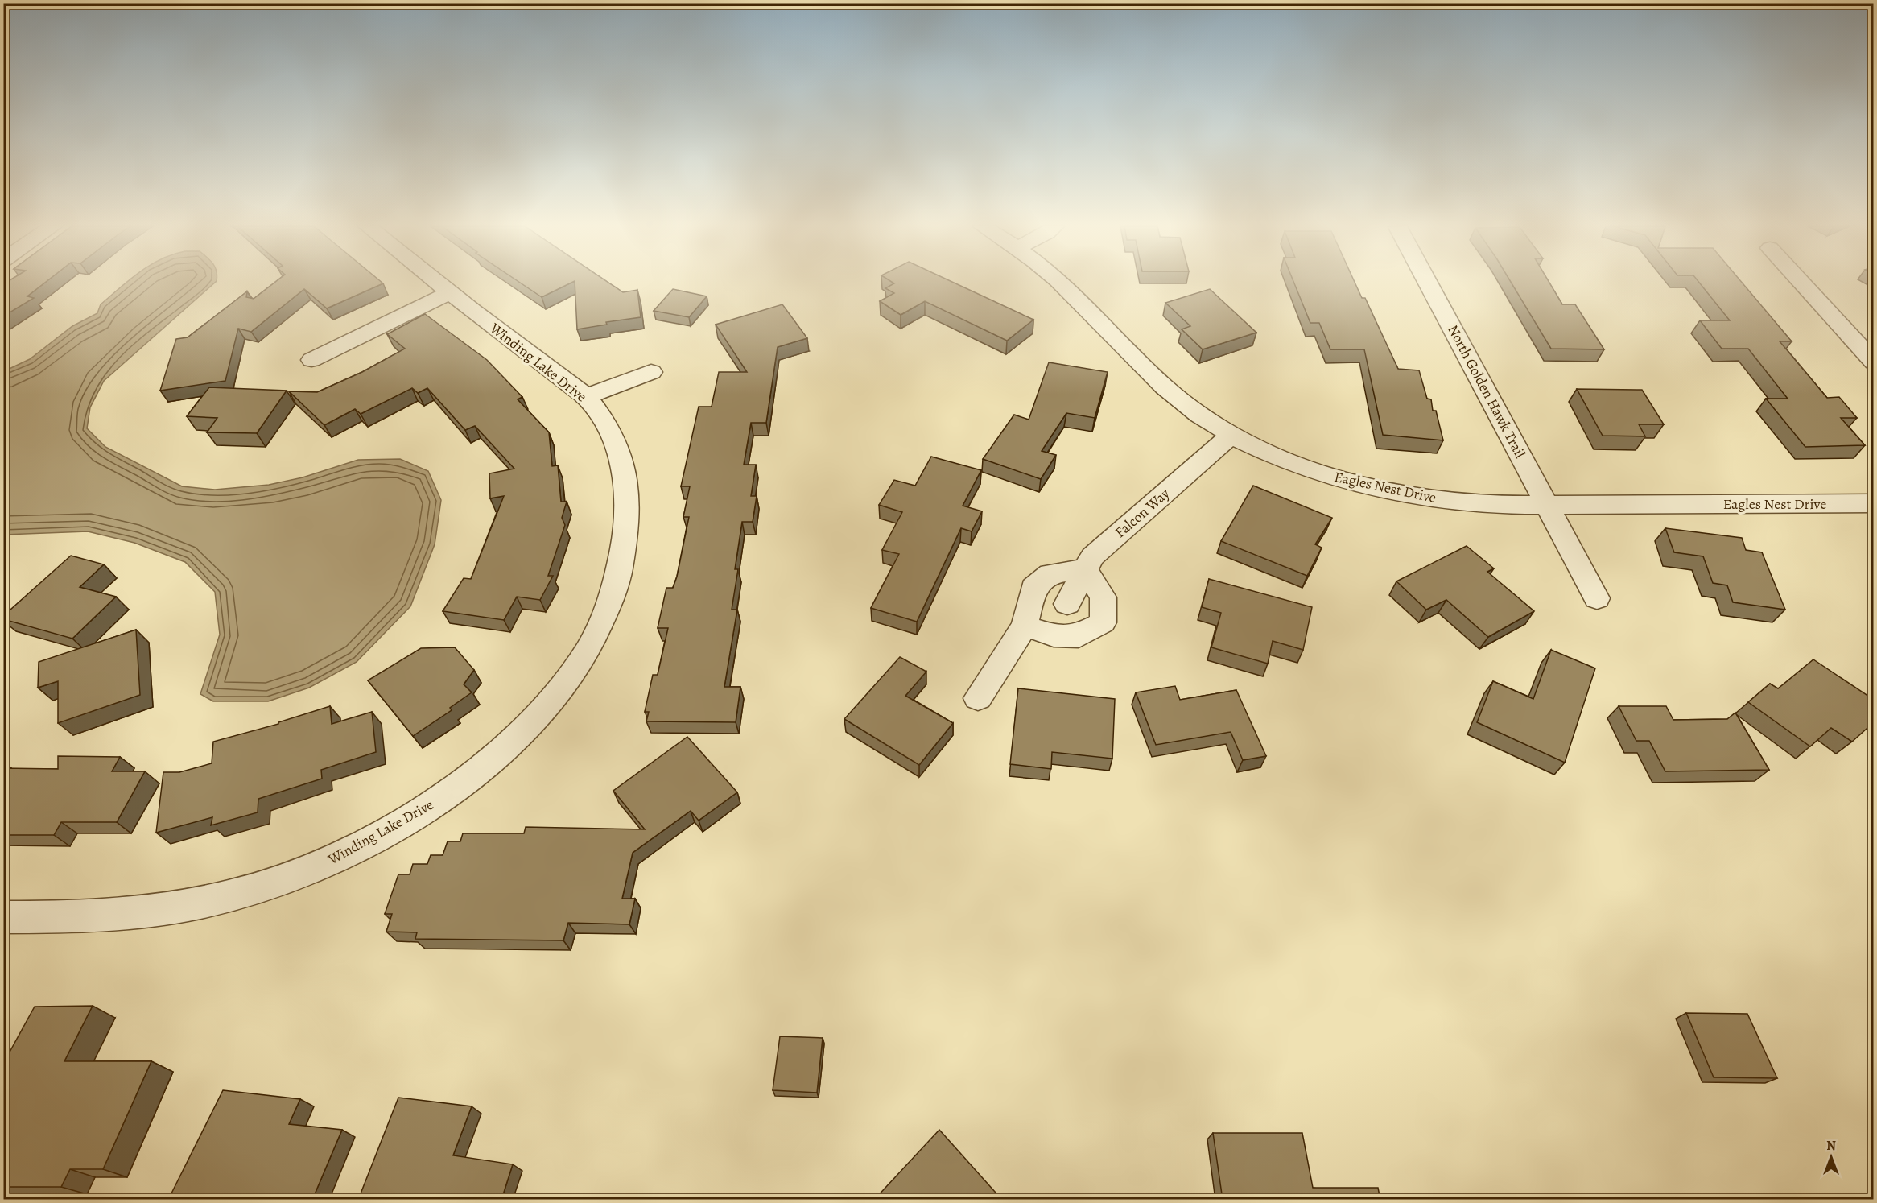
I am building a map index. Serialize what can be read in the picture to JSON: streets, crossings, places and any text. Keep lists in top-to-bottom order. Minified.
{"streets":{"street":["Winding Lake Drive","North Golden Hawk Trail","Eagles Nest Drive","Falcon Way"]},"crossings":[["North Golden Hawk Trail","Eagles Nest Drive"],["Eagles Nest Drive","Falcon Way"]],"north":"top"}
